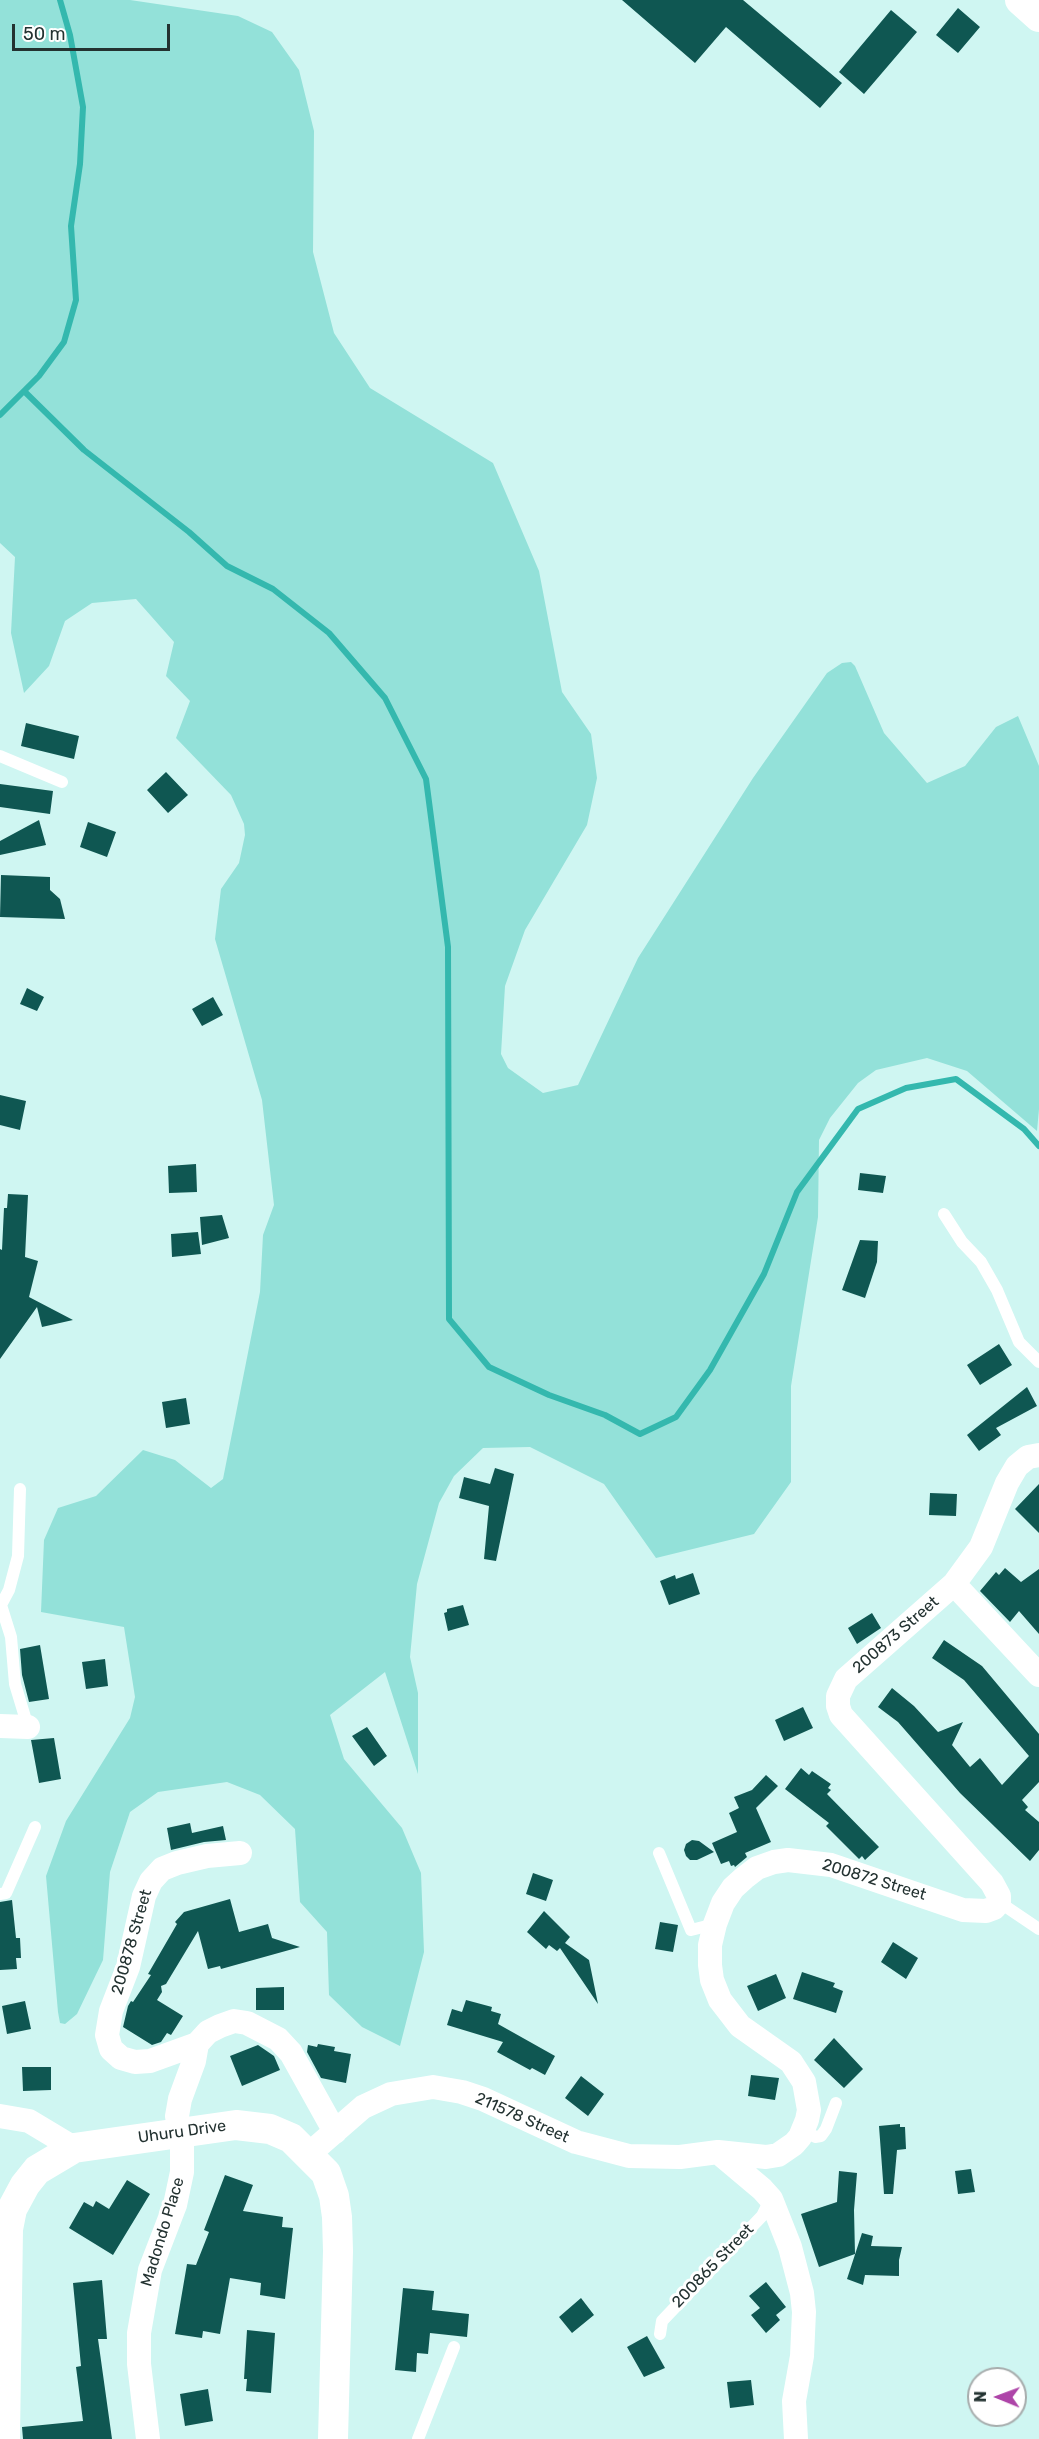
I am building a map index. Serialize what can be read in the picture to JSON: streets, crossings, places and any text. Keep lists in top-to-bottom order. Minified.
{"streets":{"street":["200873 Street","200872 Street","200878 Street","211578 Street","Uhuru Drive","Madondo Place"],"lane":["200865 Street"]},"crossings":[["200873 Street","200872 Street"],["200872 Street","211578 Street"],["200878 Street","Madondo Place"],["211578 Street","Uhuru Drive"],["Uhuru Drive","Madondo Place"]],"scale_bar":"50 m","north":"left"}
